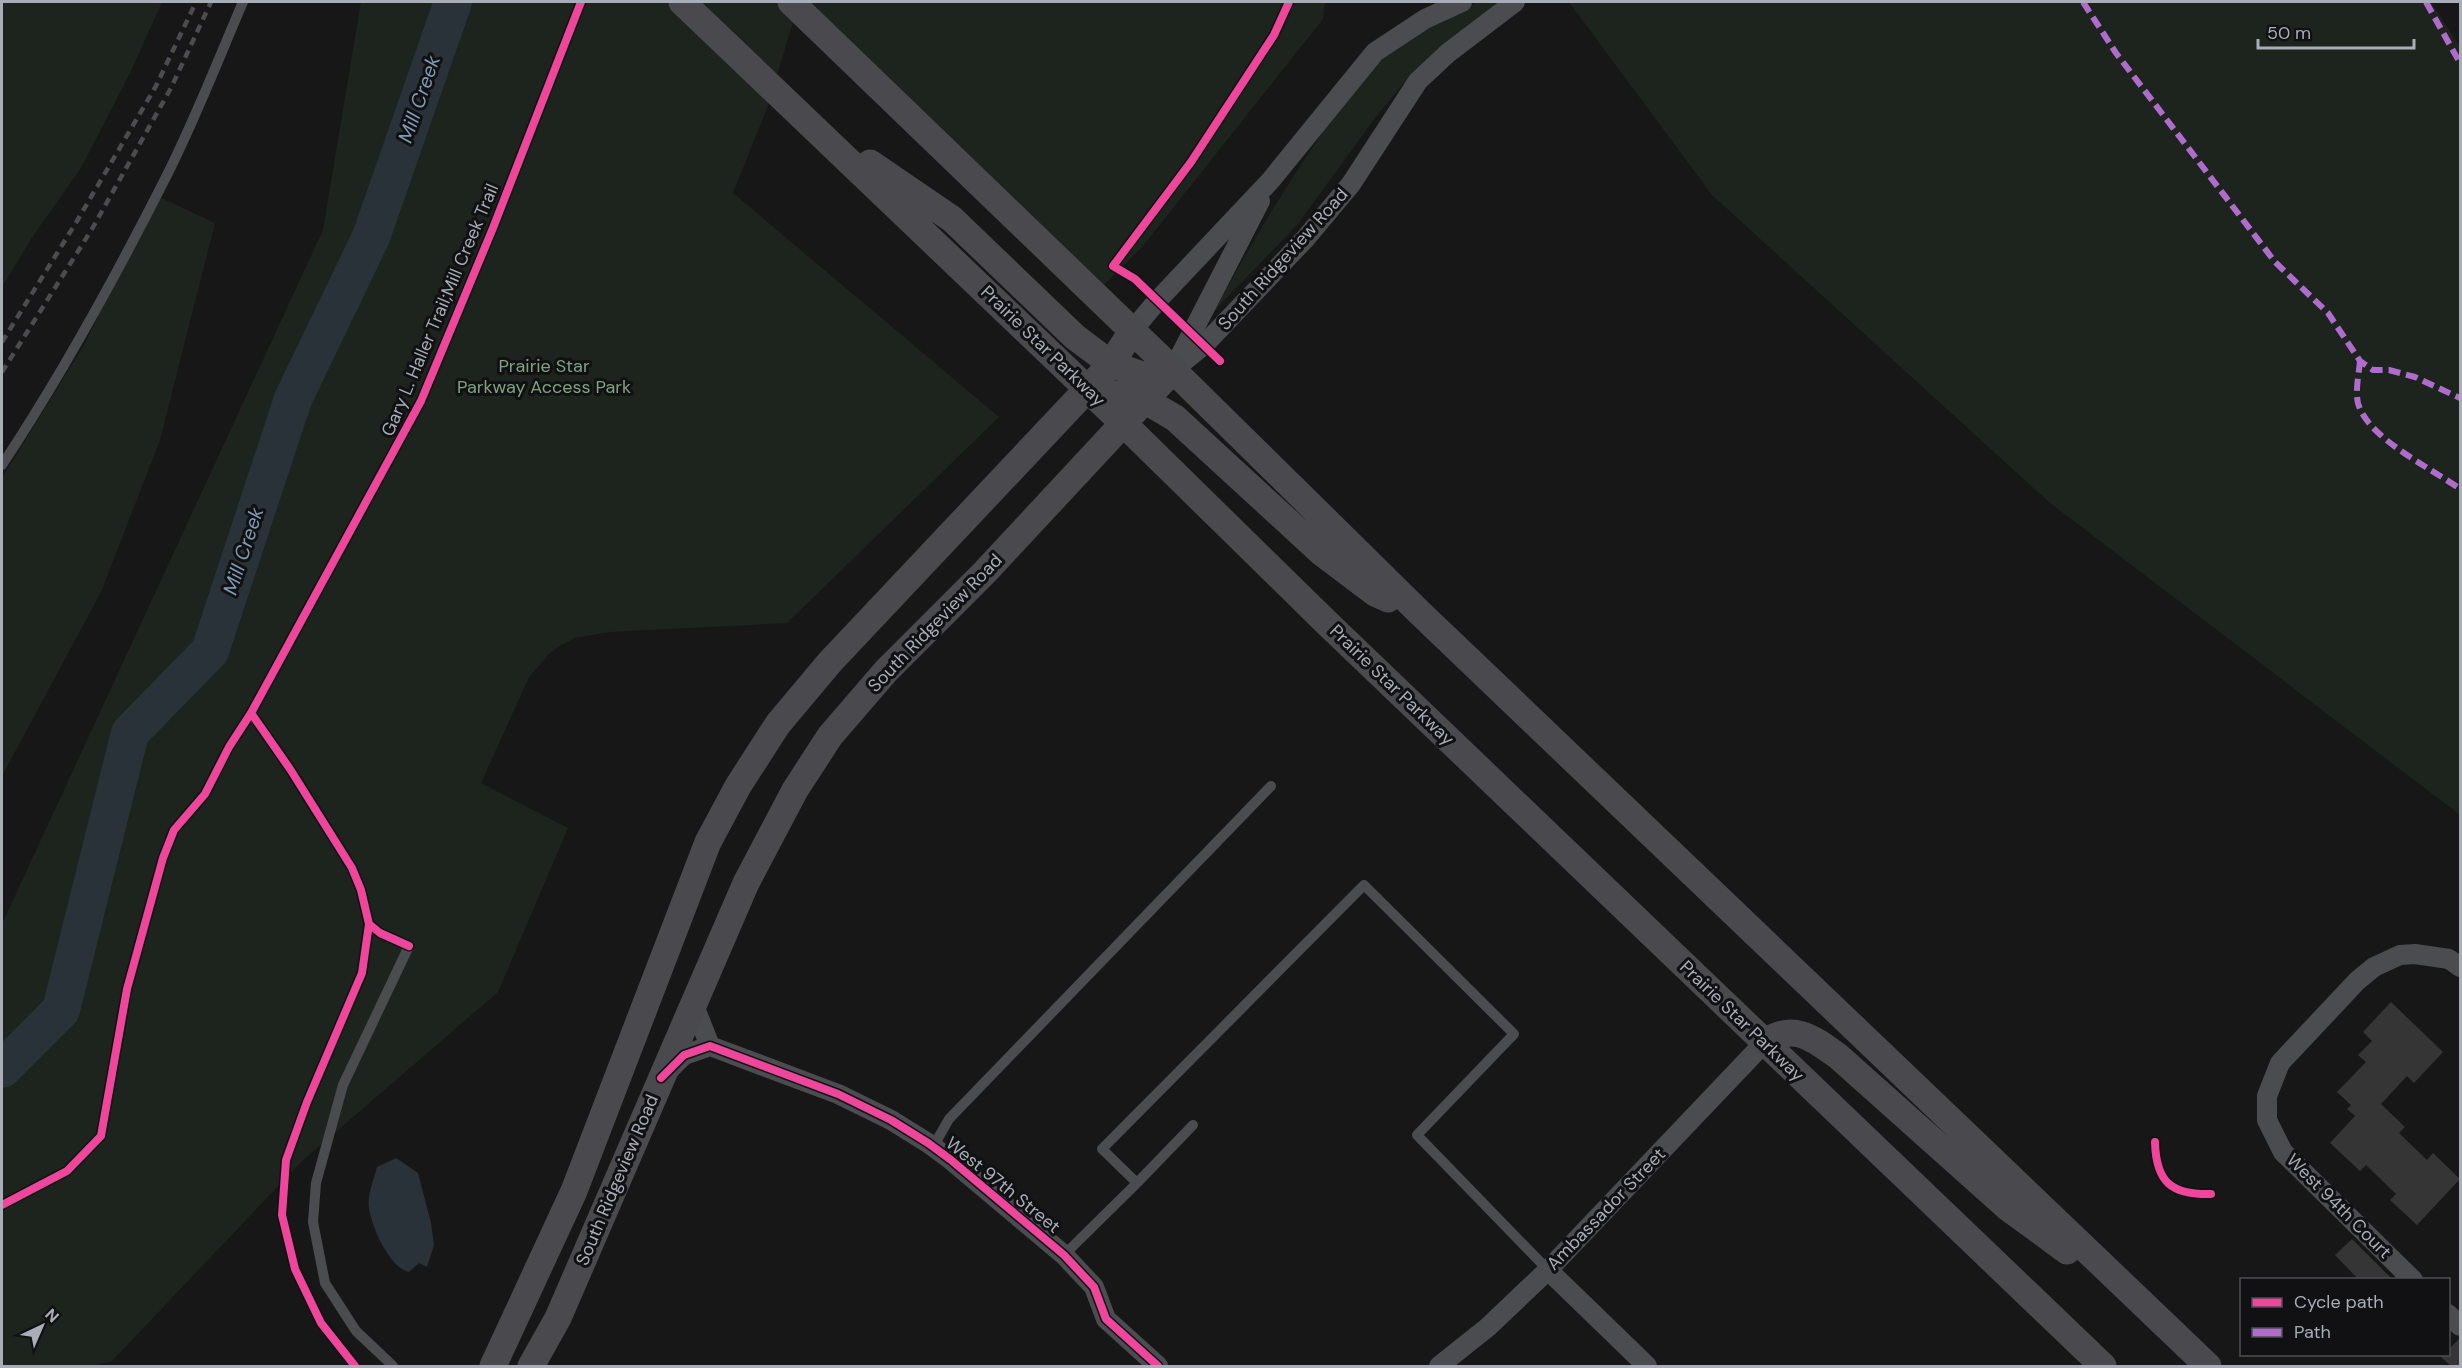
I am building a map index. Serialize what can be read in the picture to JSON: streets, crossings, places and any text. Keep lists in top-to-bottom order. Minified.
{"streets":{"main road":["South Ridgeview Road","Prairie Star Parkway"],"street":["West 97th Street","West 94th Court","Ambassador Street"],"cycle path":["Gary L. Haller Trail;Mill Creek Trail"]},"crossings":[["South Ridgeview Road","Prairie Star Parkway"],["Prairie Star Parkway","Ambassador Street"]],"water":["Mill Creek"],"parks":["Prairie Star Parkway Access Park"],"legend":["Cycle path","Path"],"scale_bar":"50 m","north":"top right"}
